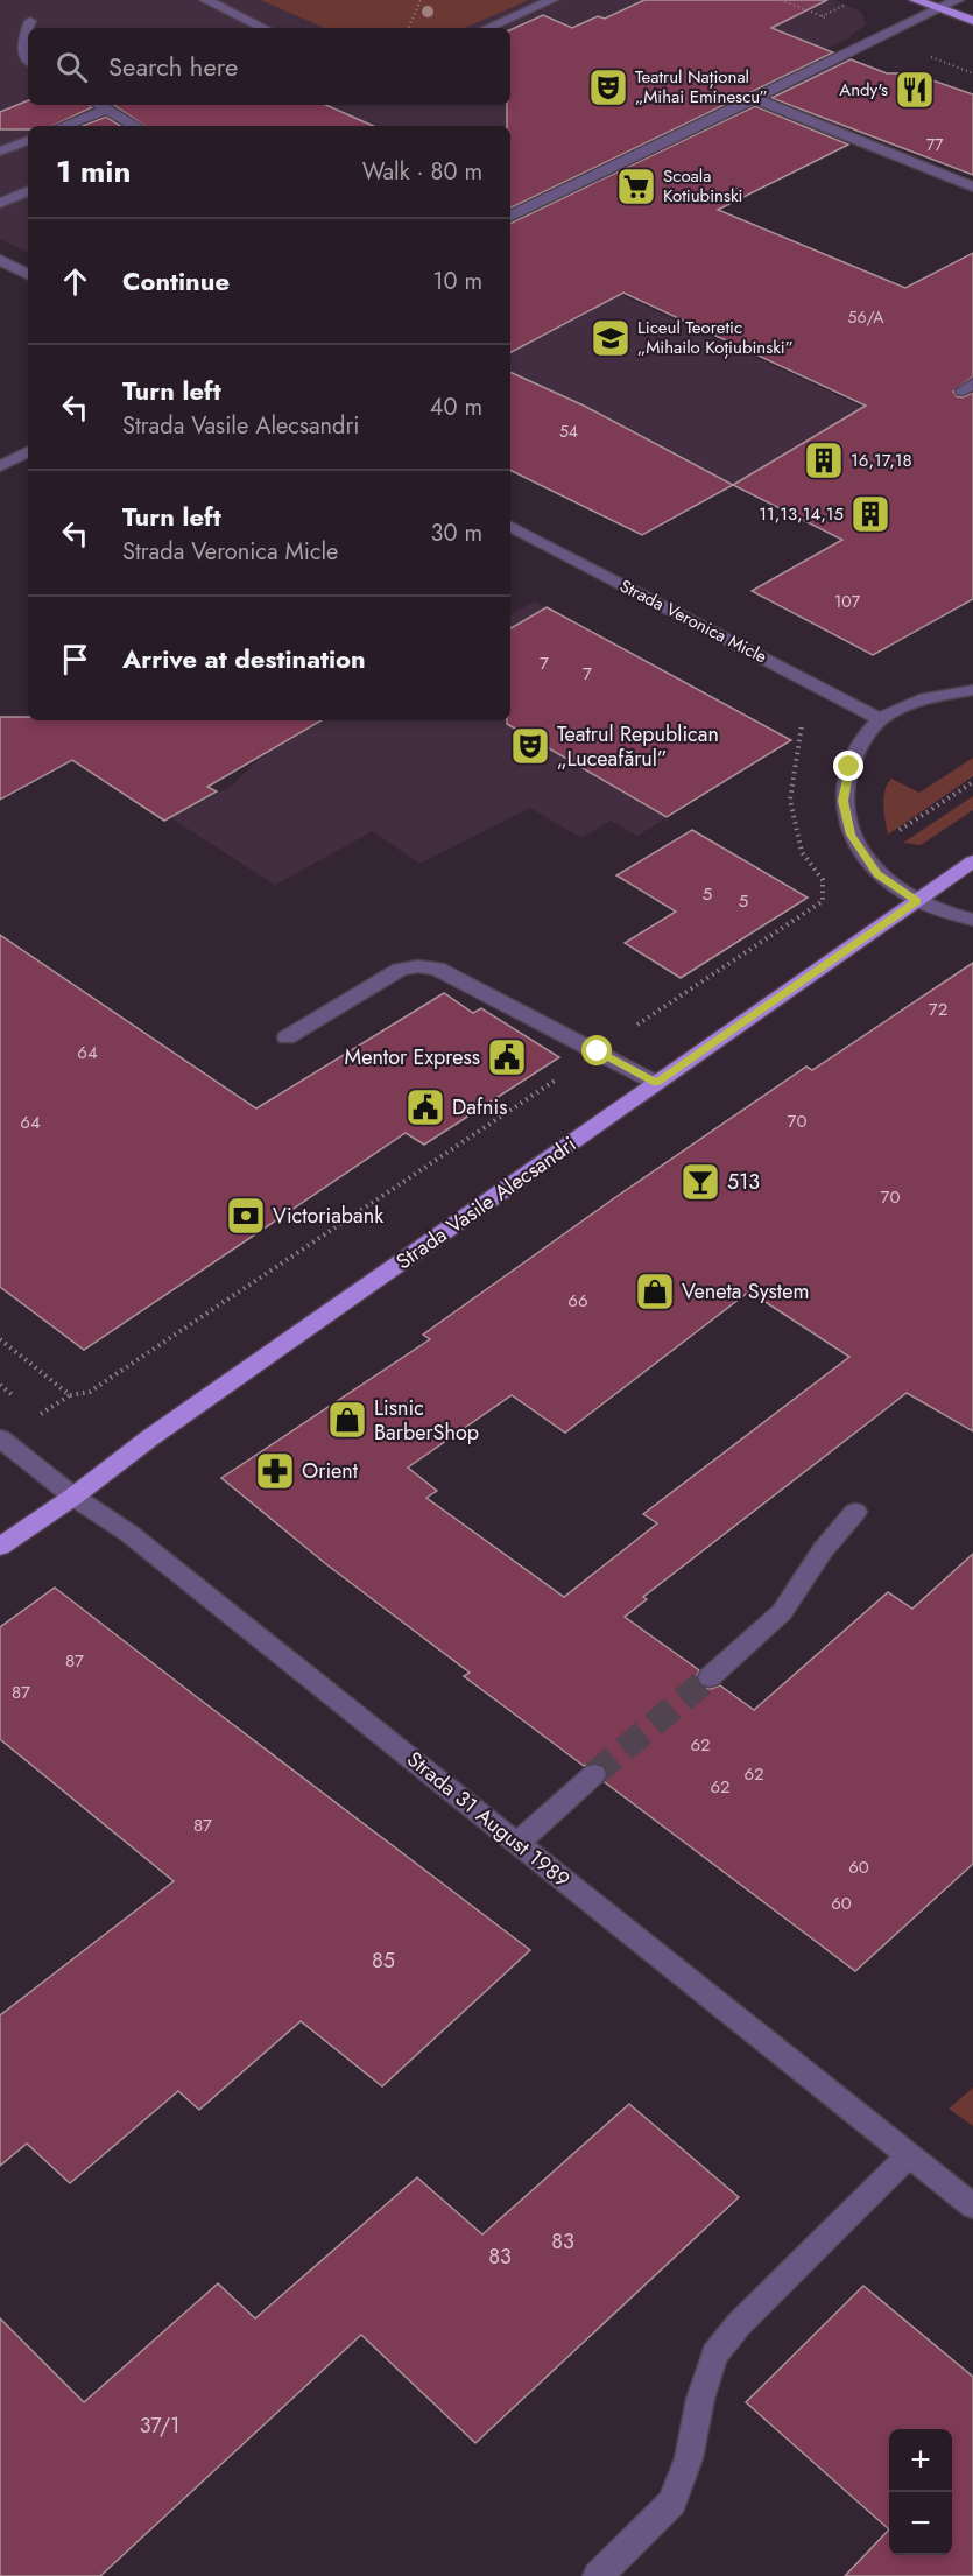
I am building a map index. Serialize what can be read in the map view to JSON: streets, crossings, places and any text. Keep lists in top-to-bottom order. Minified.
{"streets":{"main road":["Strada Vasile Alecsandri"],"street":["Strada Veronica Micle","Strada 31 August 1989"]},"crossings":[["Strada Vasile Alecsandri","Strada 31 August 1989"]],"places":{"theatre":["Teatrul Național „Mihai Eminescu”","Teatrul Republican „Luceafărul”"],"restaurant":["Andy's"],"supermarket":["Scoala Kotiubinski"],"school or university":["Liceul Teoretic „Mihailo Koțiubinski”"],"building":["16,17,18","11,13,14,15"],"public building":["Mentor Express","Dafnis"],"bar":["513"],"bank":["Victoriabank"],"shop":["Veneta System","Lisnic BarberShop"],"pharmacy":["Orient"]},"house_numbers":["77","56/A","54","107","7","7","5","5","72","64","70","64","70","66","87","87","62","62","62","87","60","60","85","83","83","37/1"],"page":{"search":"Search here","heading":["1 min","Walk · 80 m"],"list":[["Continue","10 m"],["Turn left","Strada Vasile Alecsandri","40 m"],["Turn left","Strada Veronica Micle","30 m"],"Arrive at destination"],"map_buttons":["+","−"]}}
